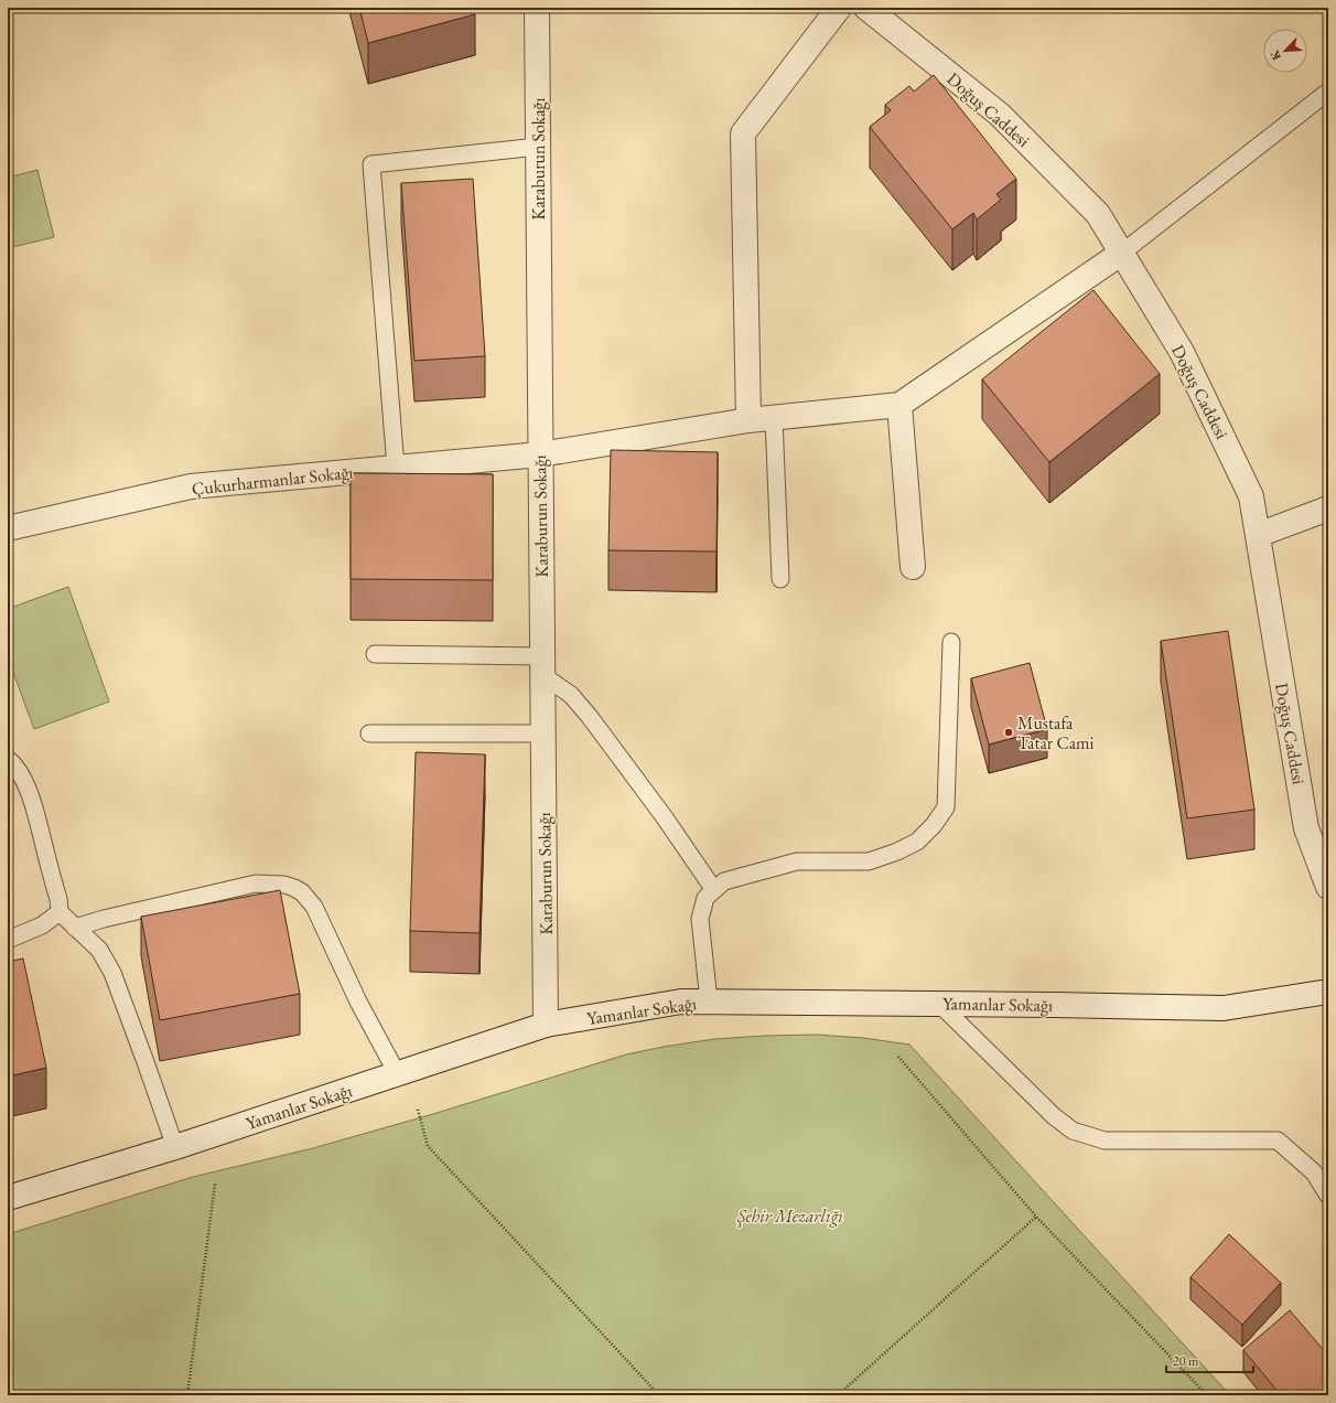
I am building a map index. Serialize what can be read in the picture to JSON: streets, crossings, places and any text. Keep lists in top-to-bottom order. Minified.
{"streets":{"street":["Doğuş Caddesi","Karaburun Sokağı","Çukurharmanlar Sokağı","Yamanlar Sokağı"]},"crossings":[["Karaburun Sokağı","Çukurharmanlar Sokağı"],["Karaburun Sokağı","Yamanlar Sokağı"]],"parks":["Şehir Mezarlığı"],"places":["Mustafa Tatar Cami"],"scale_bar":"20 m","north":"bottom left"}
